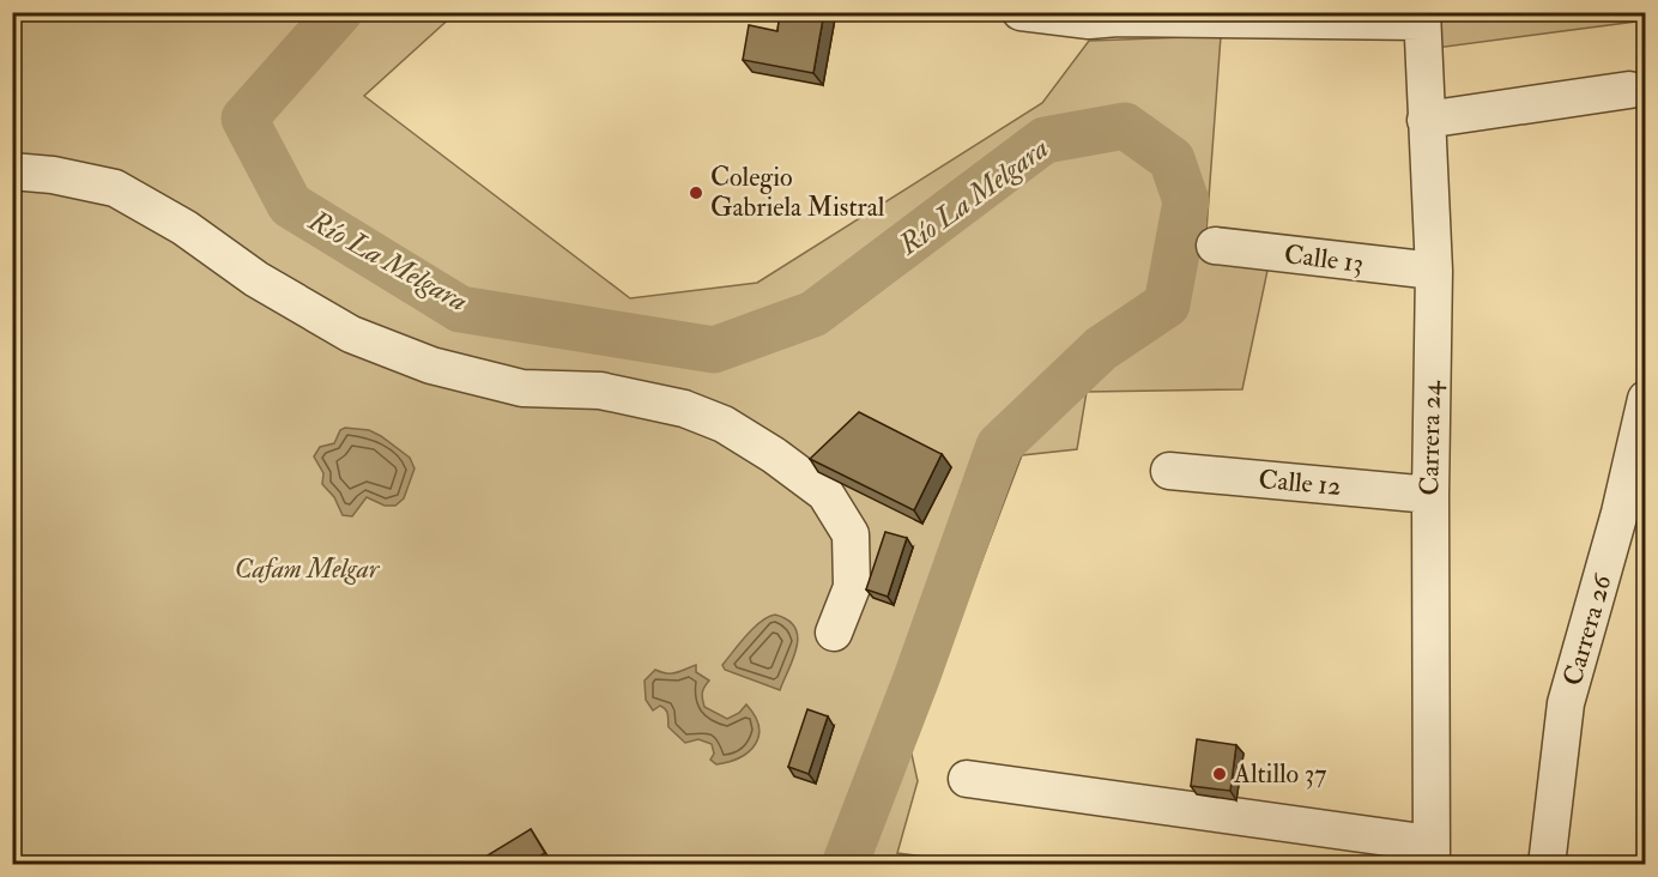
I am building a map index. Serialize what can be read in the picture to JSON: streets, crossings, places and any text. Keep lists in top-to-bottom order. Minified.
{"streets":{"street":["Calle 13","Carrera 24","Calle 12","Carrera 26"]},"crossings":[["Calle 13","Carrera 24"],["Carrera 24","Calle 12"]],"water":["Río La Melgara"],"parks":["Cafam Melgar"],"places":["Colegio Gabriela Mistral","Altillo 37"]}
